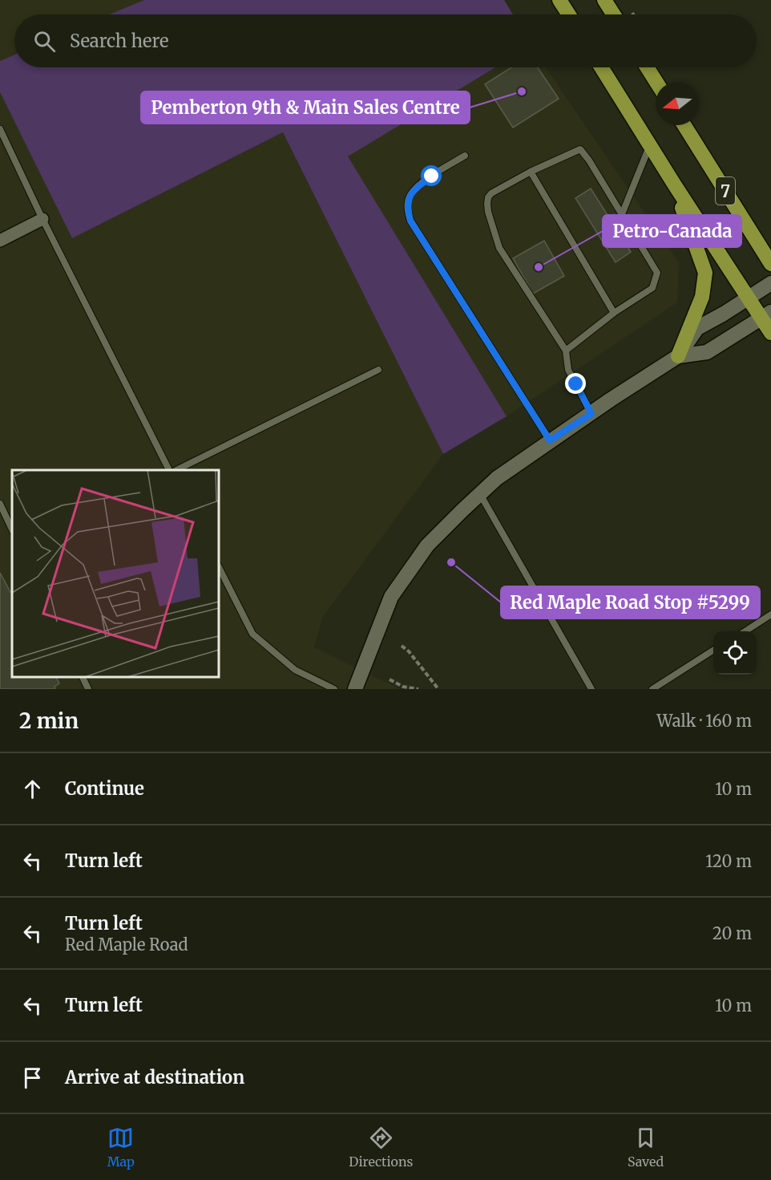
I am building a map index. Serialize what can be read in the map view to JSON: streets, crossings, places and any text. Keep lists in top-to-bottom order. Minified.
{"streets":{"main road":["7"]},"places":["Pemberton 9th & Main Sales Centre","Petro-Canada","Red Maple Road Stop #5299"],"north":"left","page":{"search":"Search here","heading":["2 min","Walk · 160 m"],"list":[["Continue","10 m"],["Turn left","120 m"],["Turn left","Red Maple Road","20 m"],["Turn left","10 m"],"Arrive at destination"],"nav":["Map","Directions","Saved"]}}
